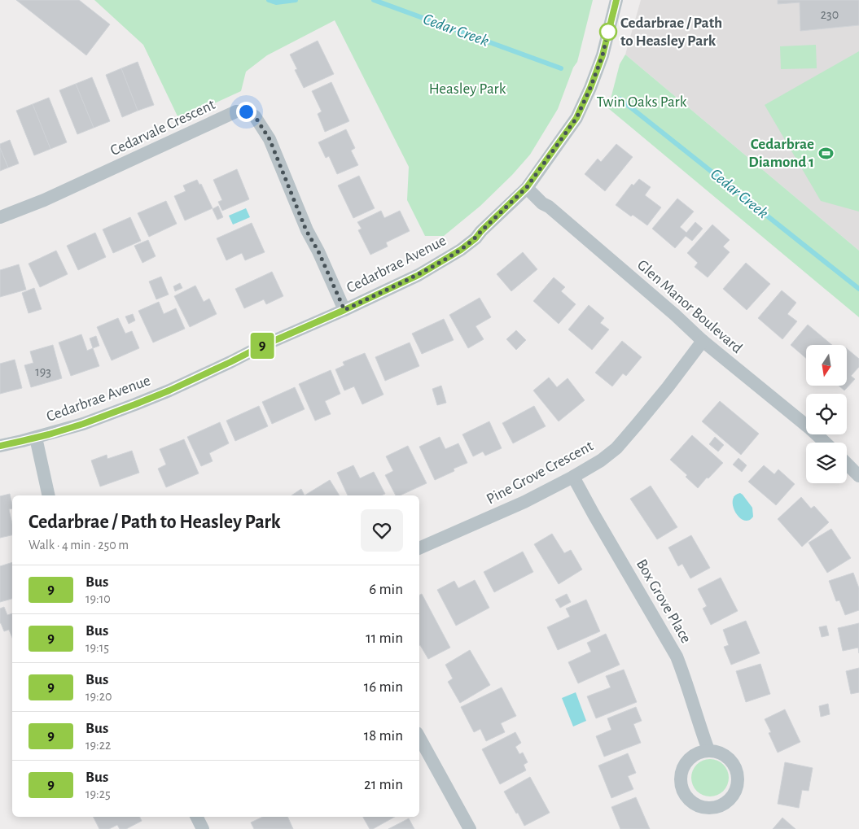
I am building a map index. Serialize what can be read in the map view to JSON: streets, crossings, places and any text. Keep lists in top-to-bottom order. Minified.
{"streets":{"street":["Cedarvale Crescent","Cedarbrae Avenue","Glen Manor Boulevard","Pine Grove Crescent","Box Grove Place"]},"crossings":[["Cedarvale Crescent","Cedarbrae Avenue"],["Cedarbrae Avenue","Glen Manor Boulevard"],["Glen Manor Boulevard","Pine Grove Crescent"],["Pine Grove Crescent","Box Grove Place"]],"water":["Cedar Creek"],"parks":["Heasley Park","Twin Oaks Park"],"places":{"other":["Cedarbrae / Path to Heasley Park"],"sports":["Cedarbrae Diamond 1"]},"lines":["bus line 9"],"house_numbers":["230","193"],"north":"bottom","page":{"on_map":"9","heading":["Cedarbrae / Path to Heasley Park","Walk · 4 min · 250 m"],"list":[{"mark":"9","name":"Bus","note":"19:10","value":"6 min"},{"mark":"9","name":"Bus","note":"19:15","value":"11 min"},{"mark":"9","name":"Bus","note":"19:20","value":"16 min"},{"mark":"9","name":"Bus","note":"19:22","value":"18 min"},{"mark":"9","name":"Bus","note":"19:25","value":"21 min"}]}}
